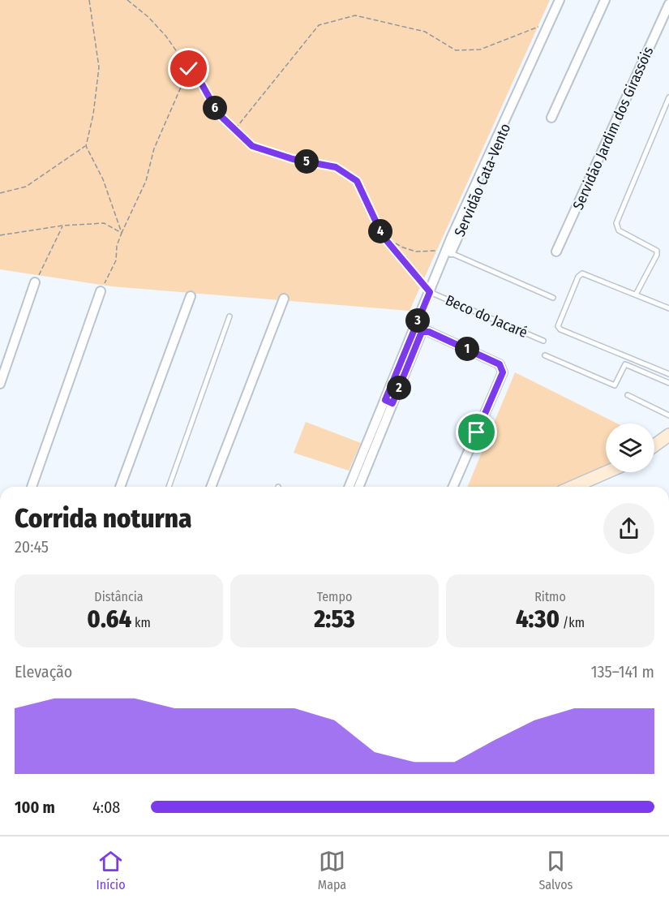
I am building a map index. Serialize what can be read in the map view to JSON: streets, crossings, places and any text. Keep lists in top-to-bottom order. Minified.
{"streets":{"street":["Servidão Jardim dos Girassóis","Servidão Cata-Vento"],"lane":["Beco do Jacaré"]},"crossings":[["Servidão Cata-Vento","Beco do Jacaré"]],"page":{"pins":["6","5","4","3","1","2"],"heading":["Corrida noturna","20:45"],"stats":[["Distância","0.64 km"],["Tempo","2:53"],["Ritmo","4:30 /km"]],"chart":["Elevação","135–141 m"],"list":[{"name":"100 m","note":"4:08"}],"tabs":["Início","Mapa","Salvos"]}}
